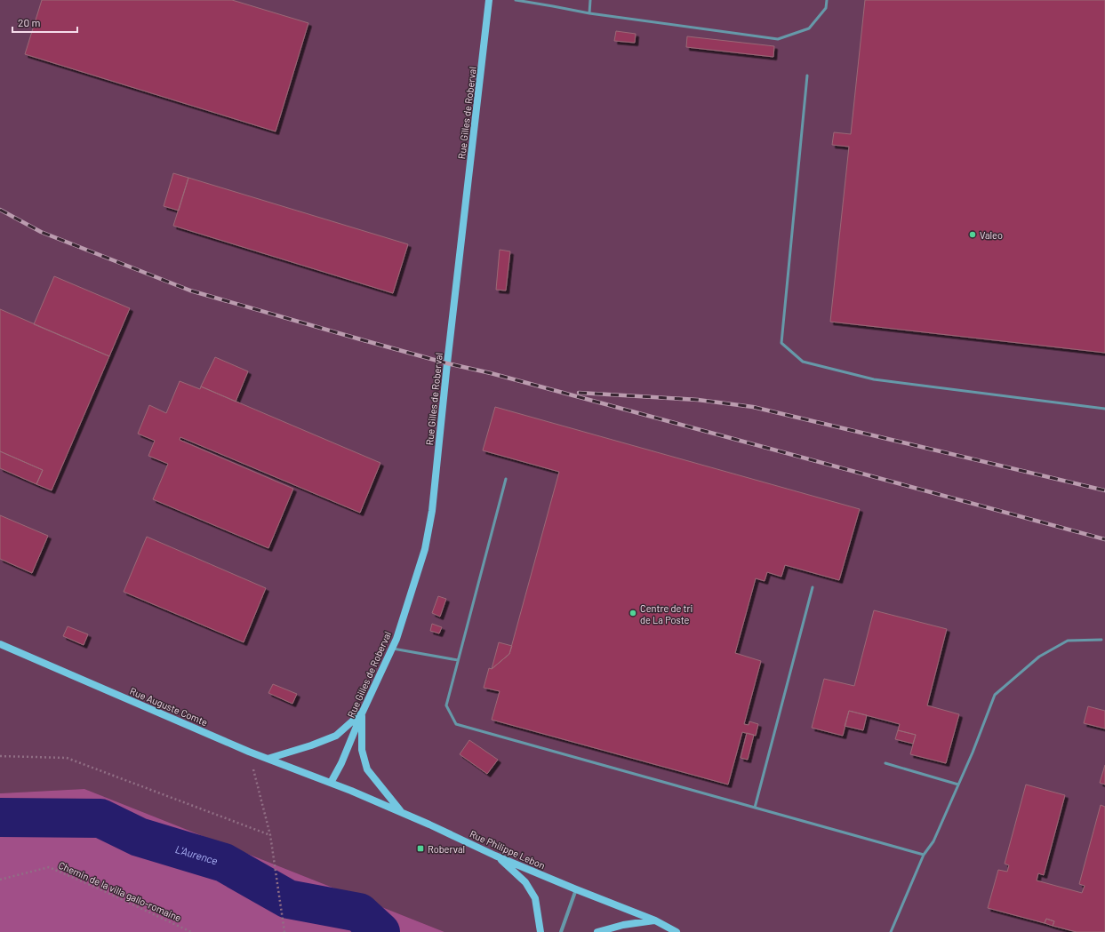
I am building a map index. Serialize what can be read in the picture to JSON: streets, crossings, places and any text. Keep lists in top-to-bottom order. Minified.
{"streets":{"street":["Rue Gilles de Roberval","Rue Auguste Comte","Rue Philippe Lebon"],"path":["Chemin de la villa gallo-romaine"]},"crossings":[["Rue Gilles de Roberval","Rue Auguste Comte"],["Rue Gilles de Roberval","Rue Philippe Lebon"],["Rue Auguste Comte","Rue Philippe Lebon"]],"water":["L'Aurence"],"places":{"other":["Valeo","Centre de tri de La Poste"],"transit":["Roberval"]},"scale_bar":"20 m"}
